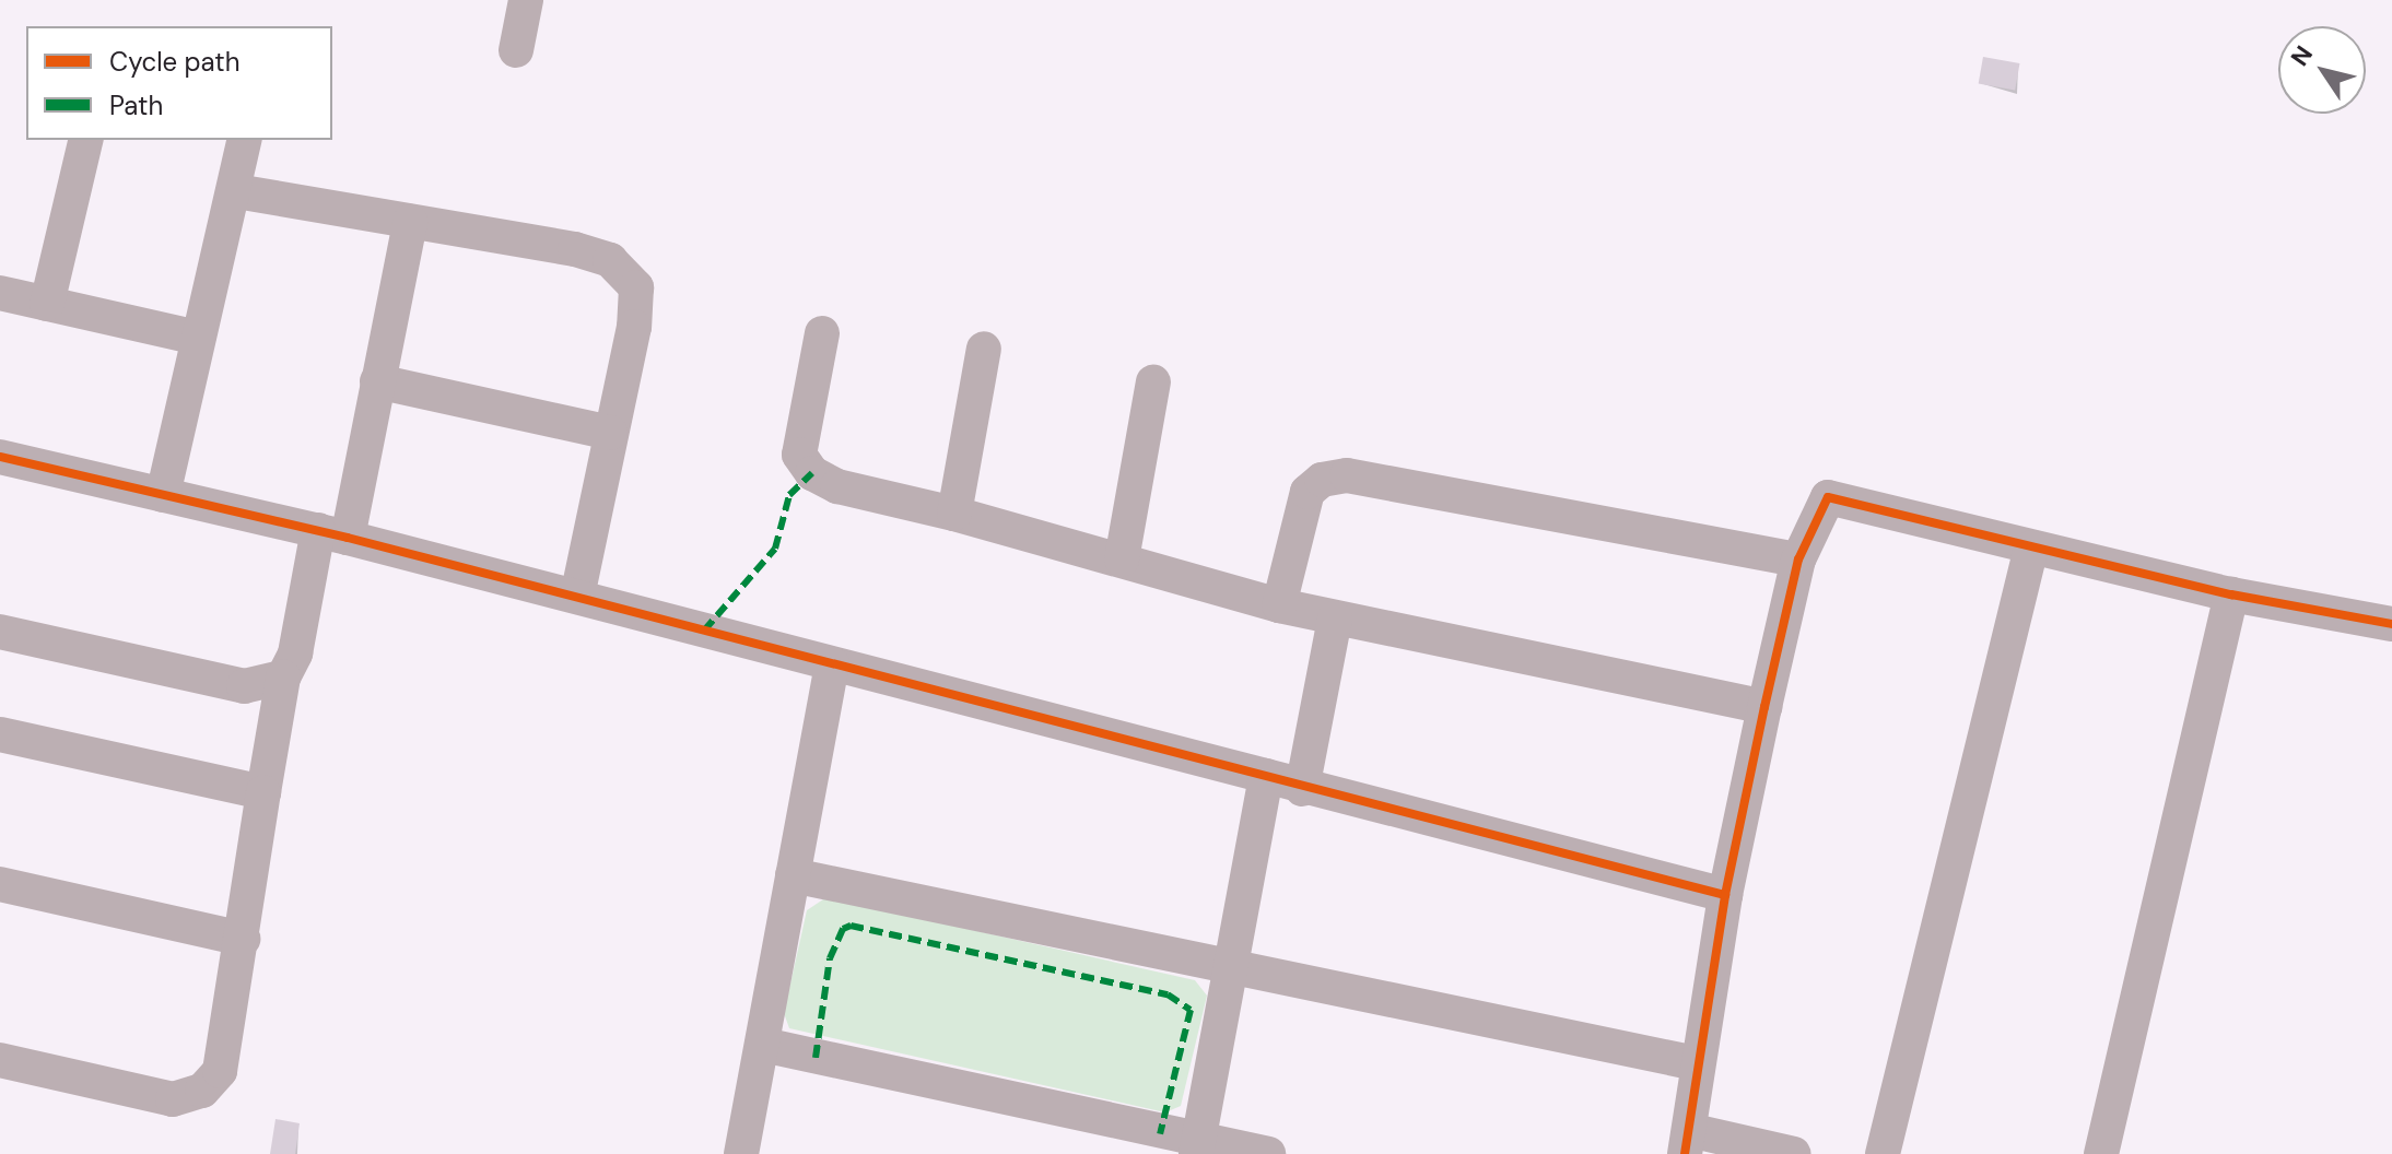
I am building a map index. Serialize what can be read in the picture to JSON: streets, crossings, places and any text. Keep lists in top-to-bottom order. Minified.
{"legend":["Cycle path","Path"],"north":"top left"}
